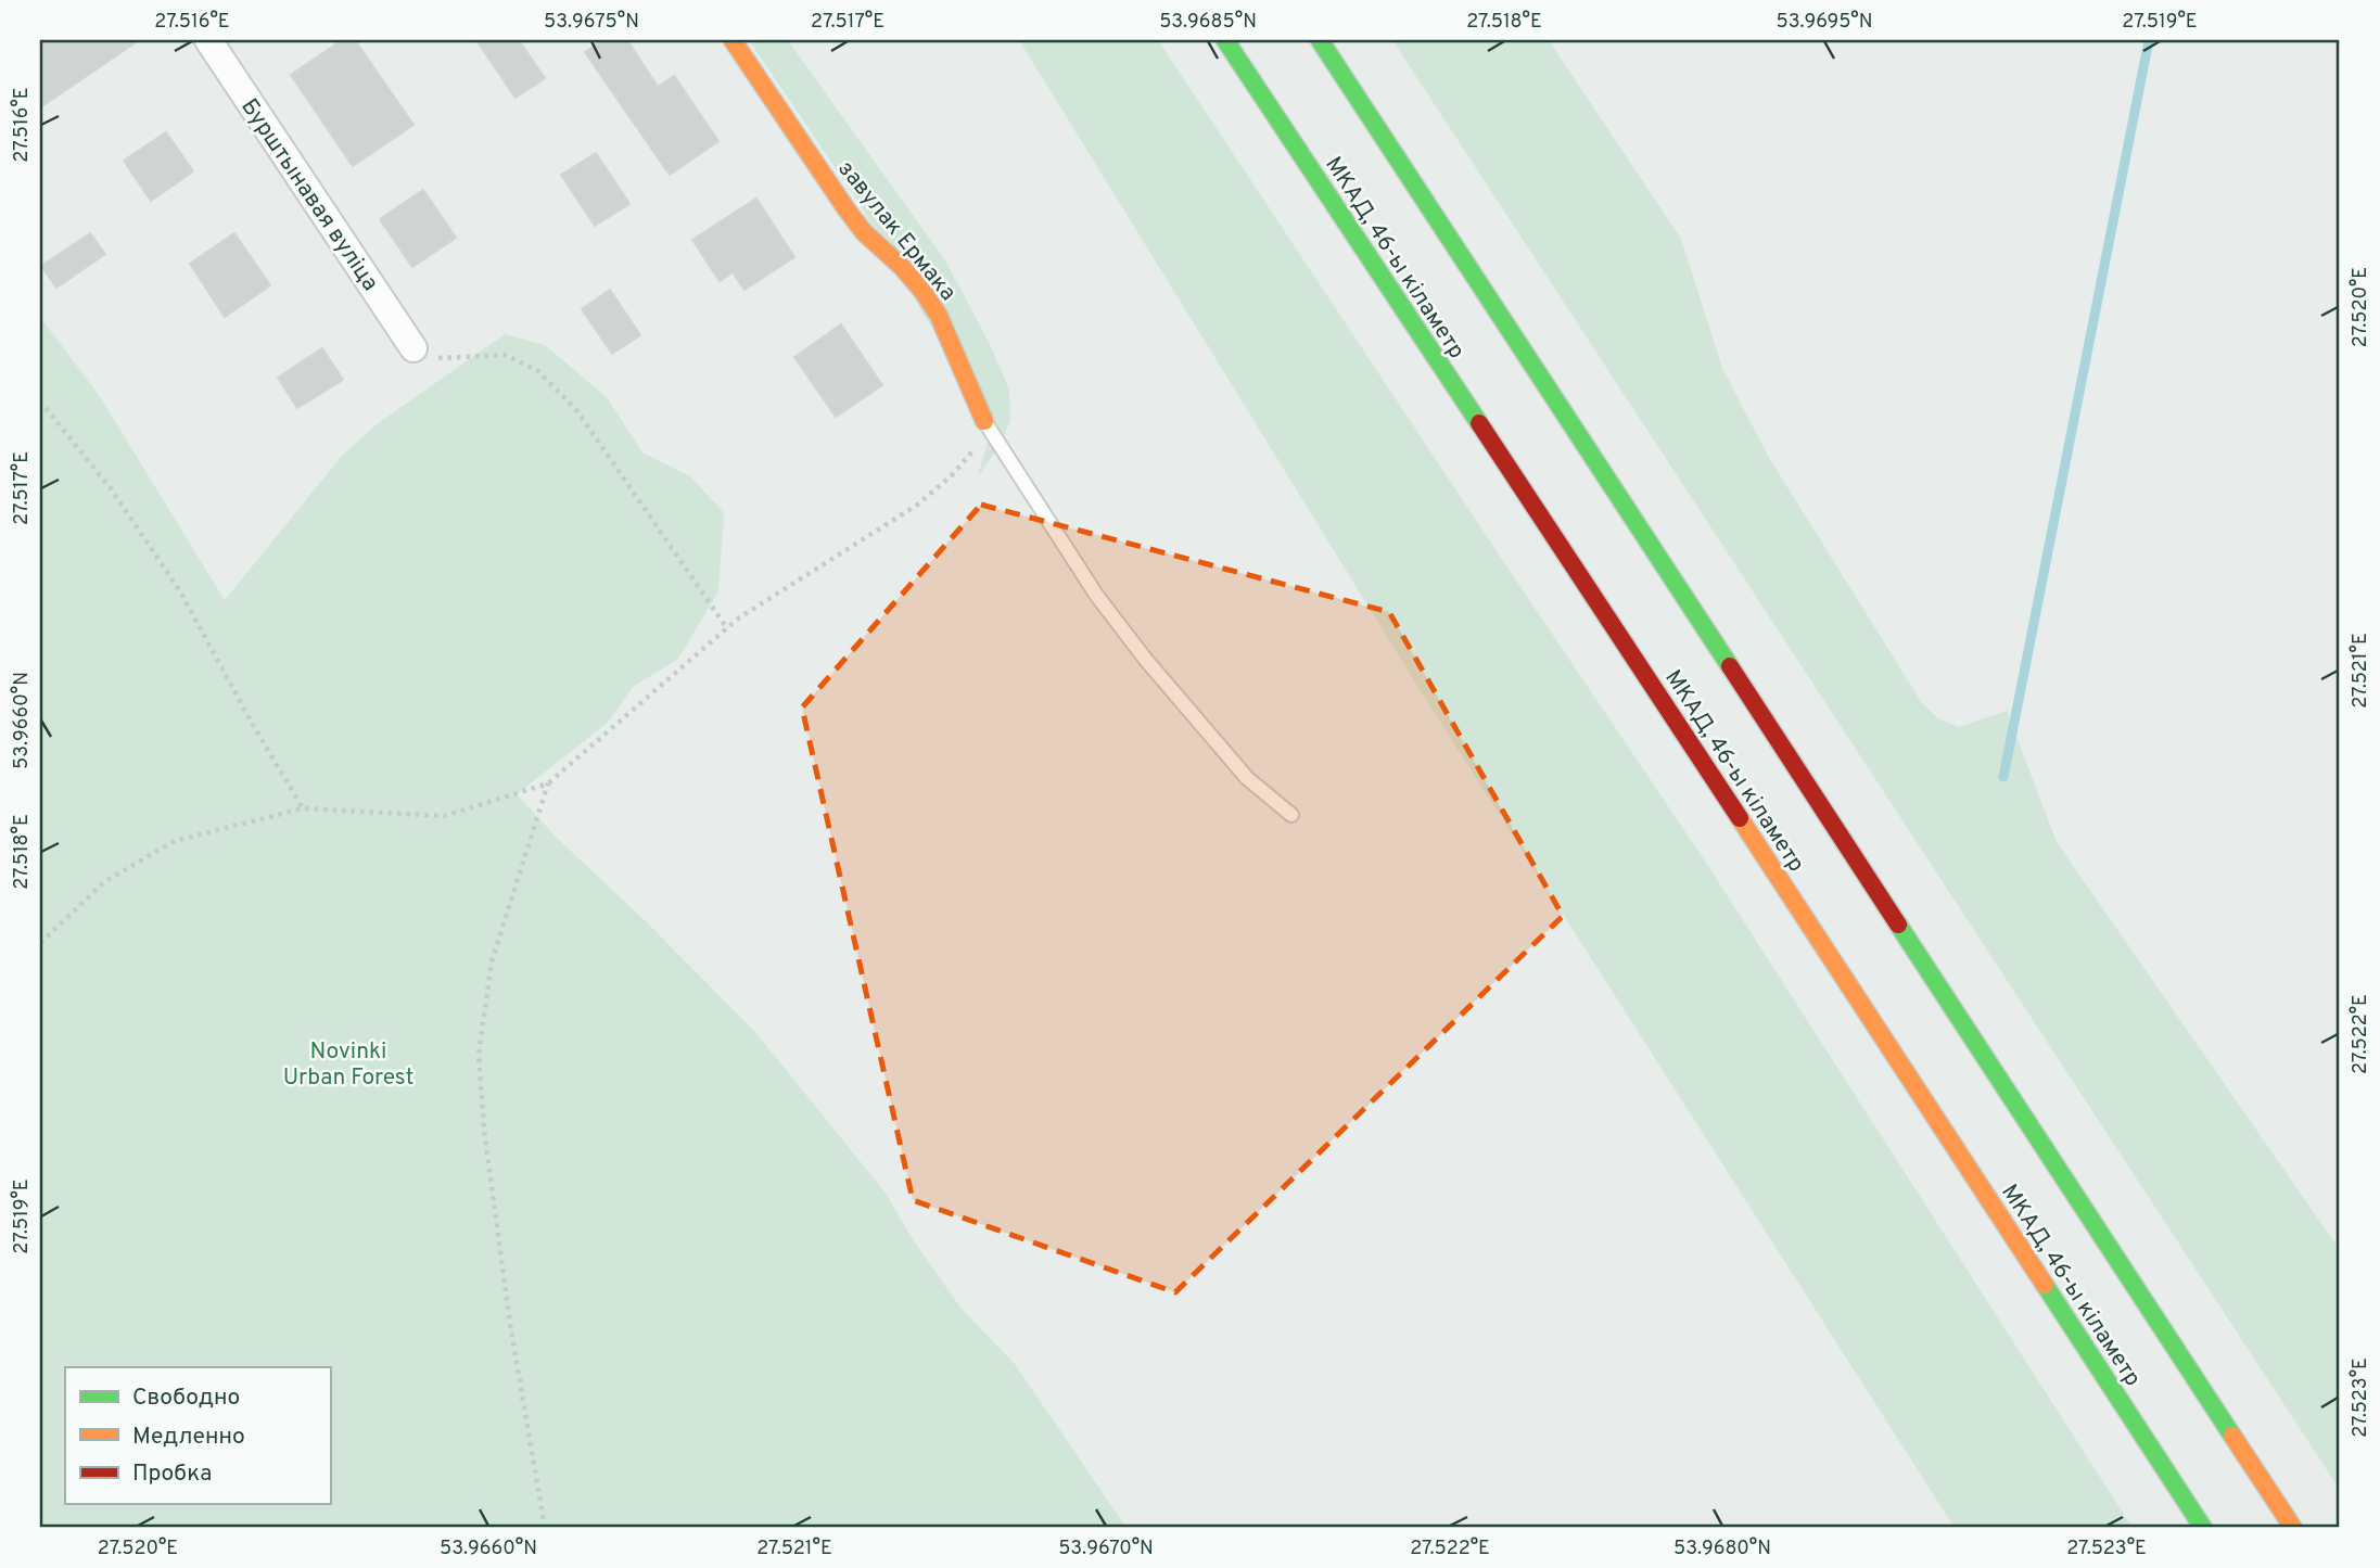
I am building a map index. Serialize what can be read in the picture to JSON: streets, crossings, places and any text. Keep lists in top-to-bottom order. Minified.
{"streets":{"main road":["завулак Ермака","МКАД, 46-ы кіламетр"],"street":["Бурштынавая вуліца"]},"parks":["Novinki Urban Forest"],"legend":["Свободно","Медленно","Пробка"],"coordinates":["27.516°E","53.9675°N","27.517°E","53.9685°N","27.518°E","53.9695°N","27.519°E","27.520°E","27.521°E","53.9660°N","27.522°E","27.523°E","53.9670°N","53.9680°N"]}
